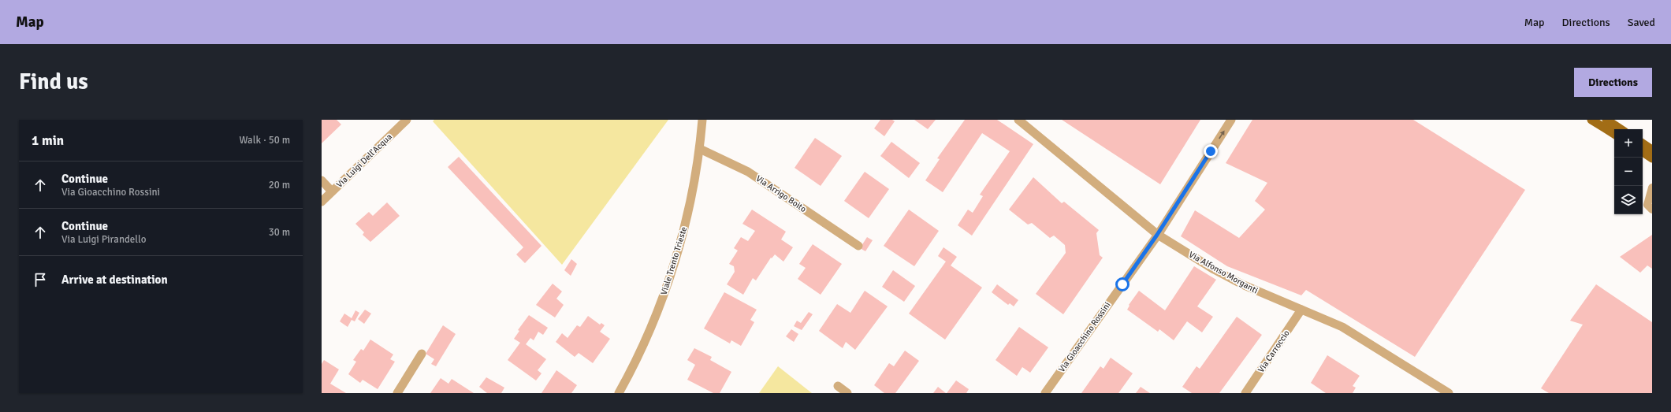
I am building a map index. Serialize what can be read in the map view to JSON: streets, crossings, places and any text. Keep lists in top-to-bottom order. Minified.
{"streets":{"street":["Via Luigi Dell'Acqua","Via Arrigo Boito","Viale Trento Trieste","Via Alfonso Morganti","Via Gioacchino Rossini","Via Carroccio"]},"crossings":[["Via Arrigo Boito","Viale Trento Trieste"],["Via Alfonso Morganti","Via Gioacchino Rossini"],["Via Alfonso Morganti","Via Carroccio"]],"one_way":["Via Gioacchino Rossini"],"page":{"header":"Map","nav":["Map","Directions","Saved"],"buttons":"Directions","title":"Find us","heading":["1 min","Walk · 50 m"],"map_buttons":["+","−"],"list":[["Continue","Via Gioacchino Rossini","20 m"],["Continue","Via Luigi Pirandello","30 m"],"Arrive at destination"]}}
